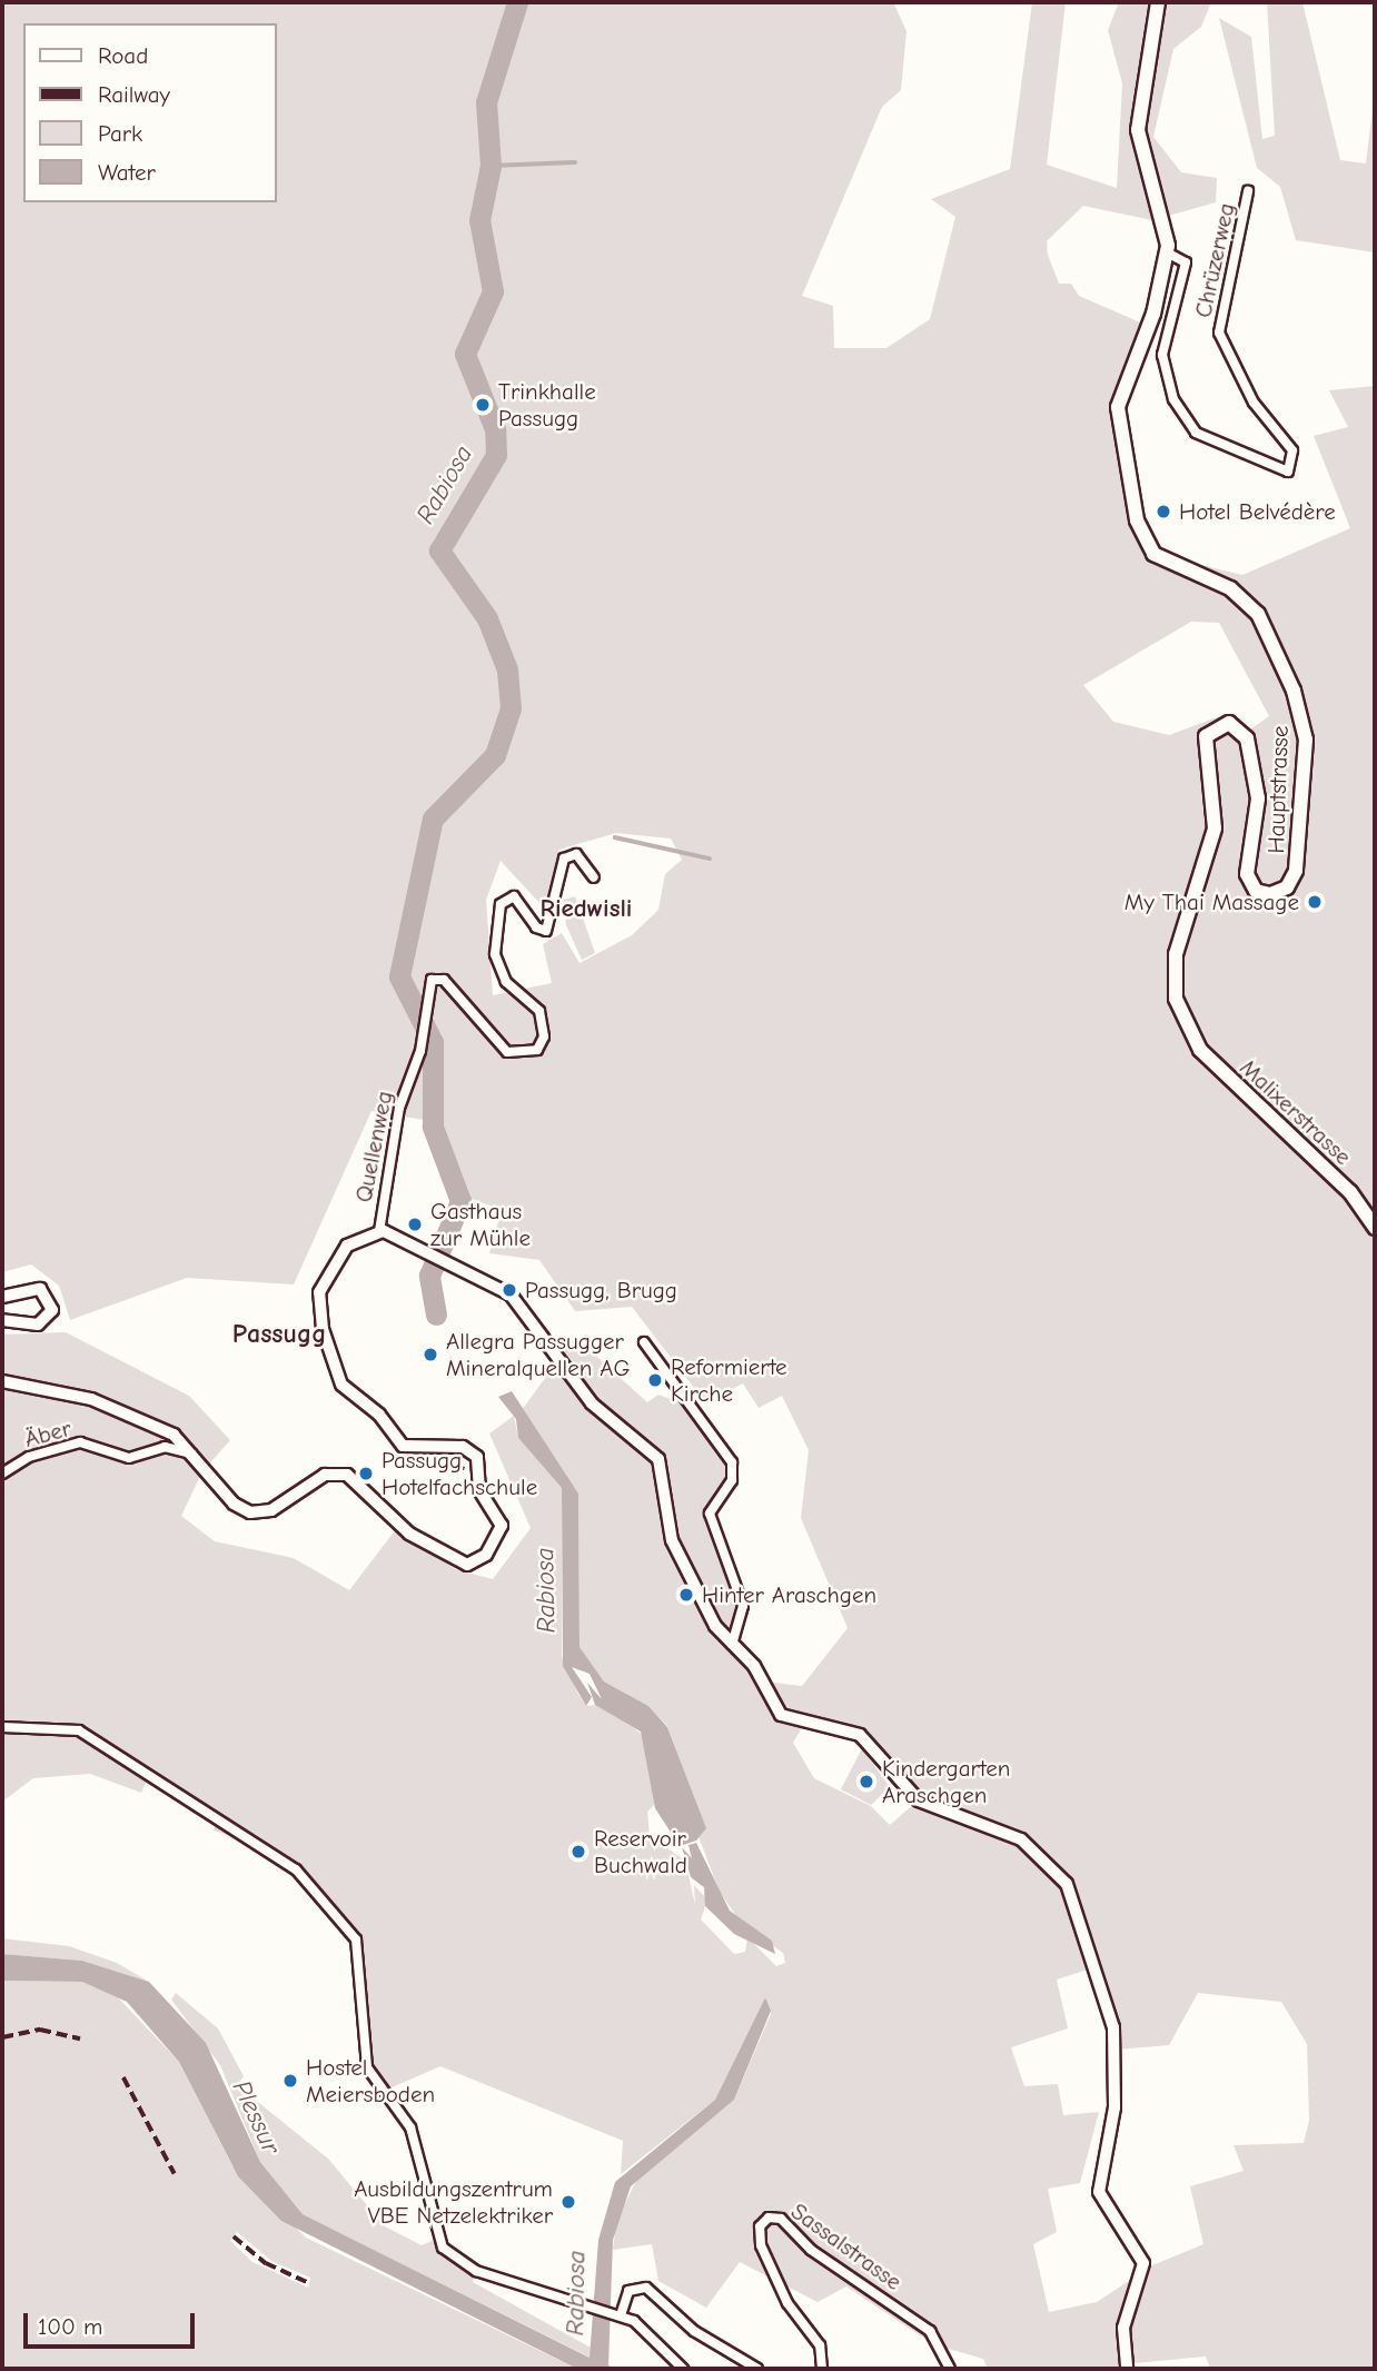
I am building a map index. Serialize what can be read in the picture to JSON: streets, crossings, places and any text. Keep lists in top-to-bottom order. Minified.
{"streets":{"main road":["Hauptstrasse","Malixerstrasse"],"street":["Chrüzerweg","Quellenweg","Äber","Sassalstrasse"]},"crossings":[["Chrüzerweg","Hauptstrasse"],["Hauptstrasse","Malixerstrasse"]],"districts":["Riedwisli","Passugg"],"water":["Rabiosa","Plessur"],"places":["Trinkhalle Passugg","Hotel Belvédère","My Thai Massage","Gasthaus zur Mühle","Passugg, Brugg","Allegra Passugger Mineralquellen AG","Reformierte Kirche","Passugg, Hotelfachschule","Hinter Araschgen","Kindergarten Araschgen","Reservoir Buchwald","Hostel Meiersboden","Ausbildungszentrum VBE Netzelektriker"],"legend":["Road","Railway","Park","Water"],"scale_bar":"100 m"}
